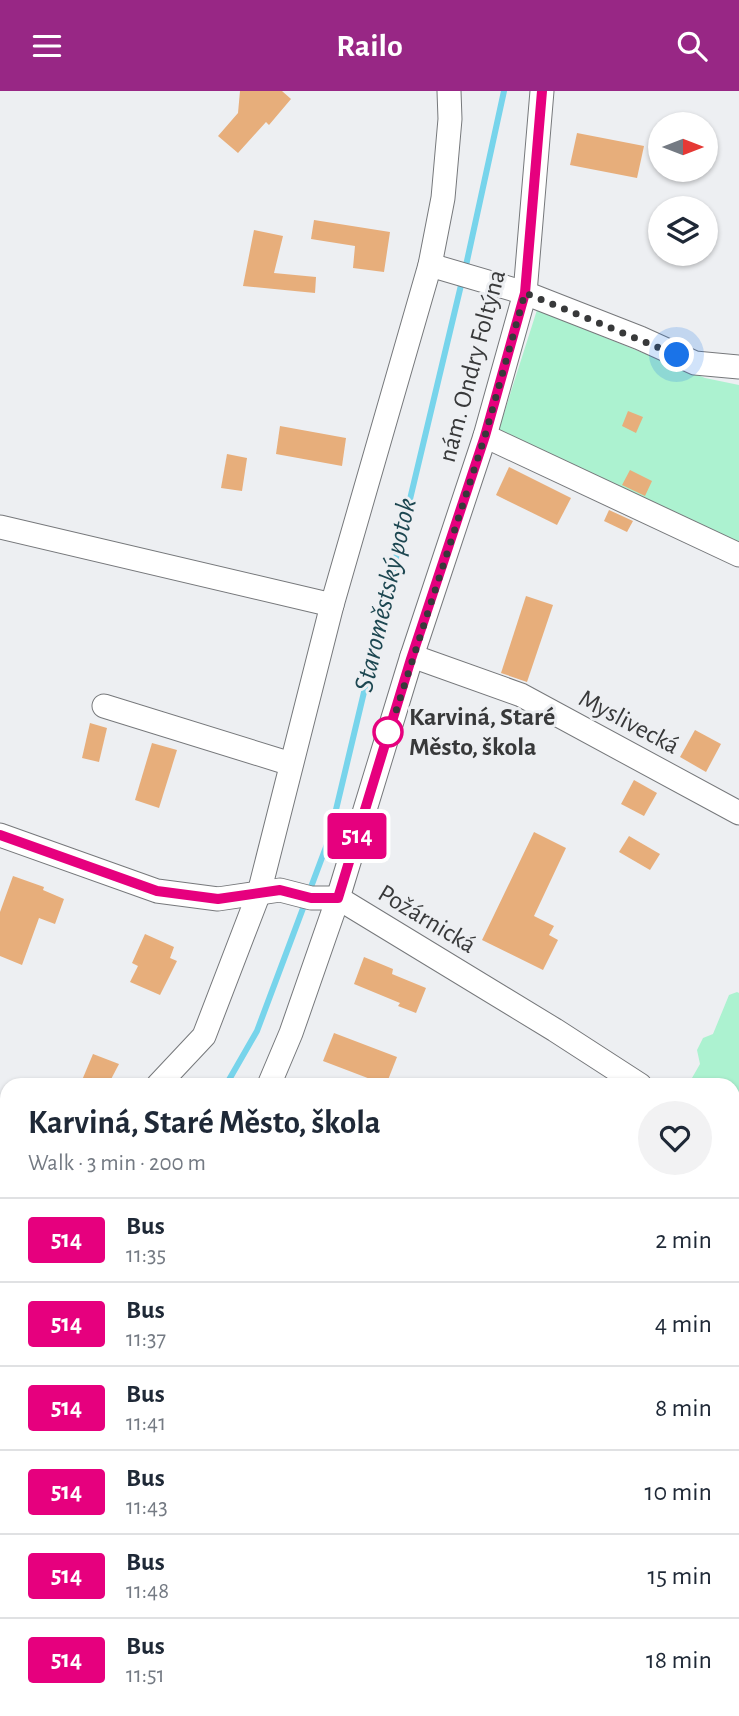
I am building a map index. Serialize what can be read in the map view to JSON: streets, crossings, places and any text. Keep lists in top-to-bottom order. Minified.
{"streets":{"street":["nám. Ondry Foltýna","Myslivecká","Požárnická"]},"crossings":[["nám. Ondry Foltýna","Myslivecká"],["nám. Ondry Foltýna","Požárnická"]],"water":["Staroměstský potok"],"places":["Karviná, Staré Město, škola"],"lines":["bus line 514"],"north":"right","page":{"header":"Railo","on_map":"514","heading":["Karviná, Staré Město, škola","Walk · 3 min · 200 m"],"list":[{"mark":"514","name":"Bus","note":"11:35","value":"2 min"},{"mark":"514","name":"Bus","note":"11:37","value":"4 min"},{"mark":"514","name":"Bus","note":"11:41","value":"8 min"},{"mark":"514","name":"Bus","note":"11:43","value":"10 min"},{"mark":"514","name":"Bus","note":"11:48","value":"15 min"},{"mark":"514","name":"Bus","note":"11:51","value":"18 min"}]}}
